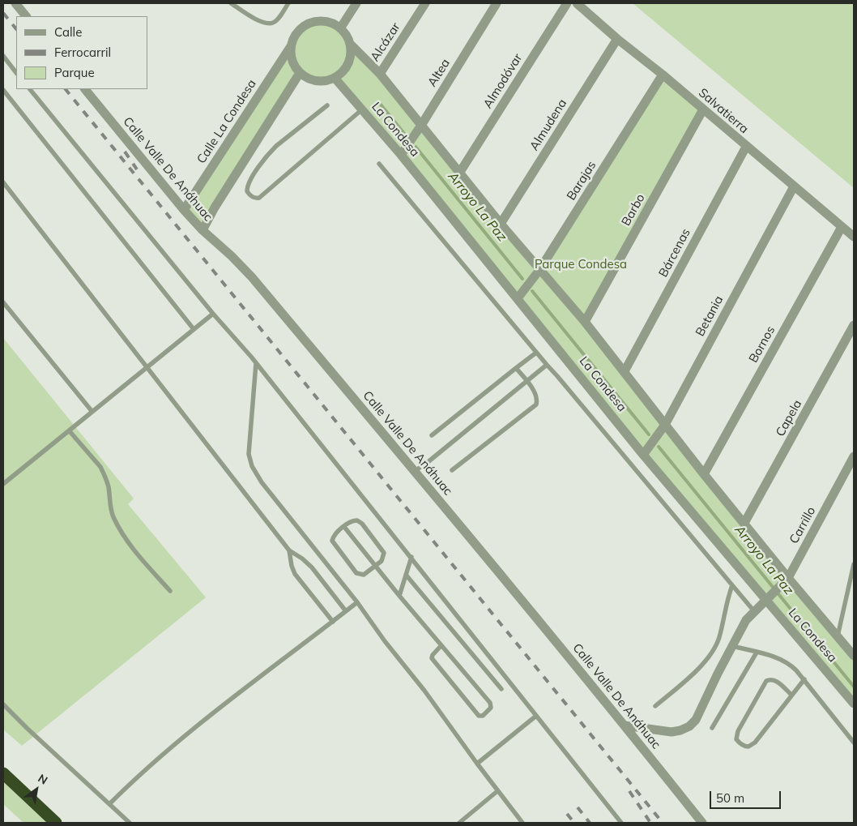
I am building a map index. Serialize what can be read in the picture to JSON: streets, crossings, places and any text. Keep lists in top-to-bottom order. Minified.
{"streets":{"street":["Alcázar","Altea","Almodóvar","Salvatierra","Calle La Condesa","Almudena","La Condesa","Calle Valle De Anáhuac","Barajas","Barbo","Bárcenas","Betania","Bornos","Capela","Carrillo"]},"crossings":[["Alcázar","La Condesa"],["Altea","La Condesa"],["Almodóvar","La Condesa"],["Salvatierra","Almudena"],["Salvatierra","Barajas"],["Salvatierra","Barbo"],["Salvatierra","Bárcenas"],["Salvatierra","Betania"],["Salvatierra","Bornos"],["Calle La Condesa","La Condesa"],["Calle La Condesa","Calle Valle De Anáhuac"],["Almudena","La Condesa"],["La Condesa","Barajas"],["La Condesa","Barbo"],["La Condesa","Bárcenas"],["La Condesa","Betania"],["La Condesa","Bornos"],["La Condesa","Capela"],["La Condesa","Carrillo"],["Calle Valle De Anáhuac","Carrillo"]],"water":["Arroyo La Paz"],"parks":["Parque Condesa"],"legend":["Calle","Ferrocarril","Parque"],"scale_bar":"50 m","north":"top right"}
